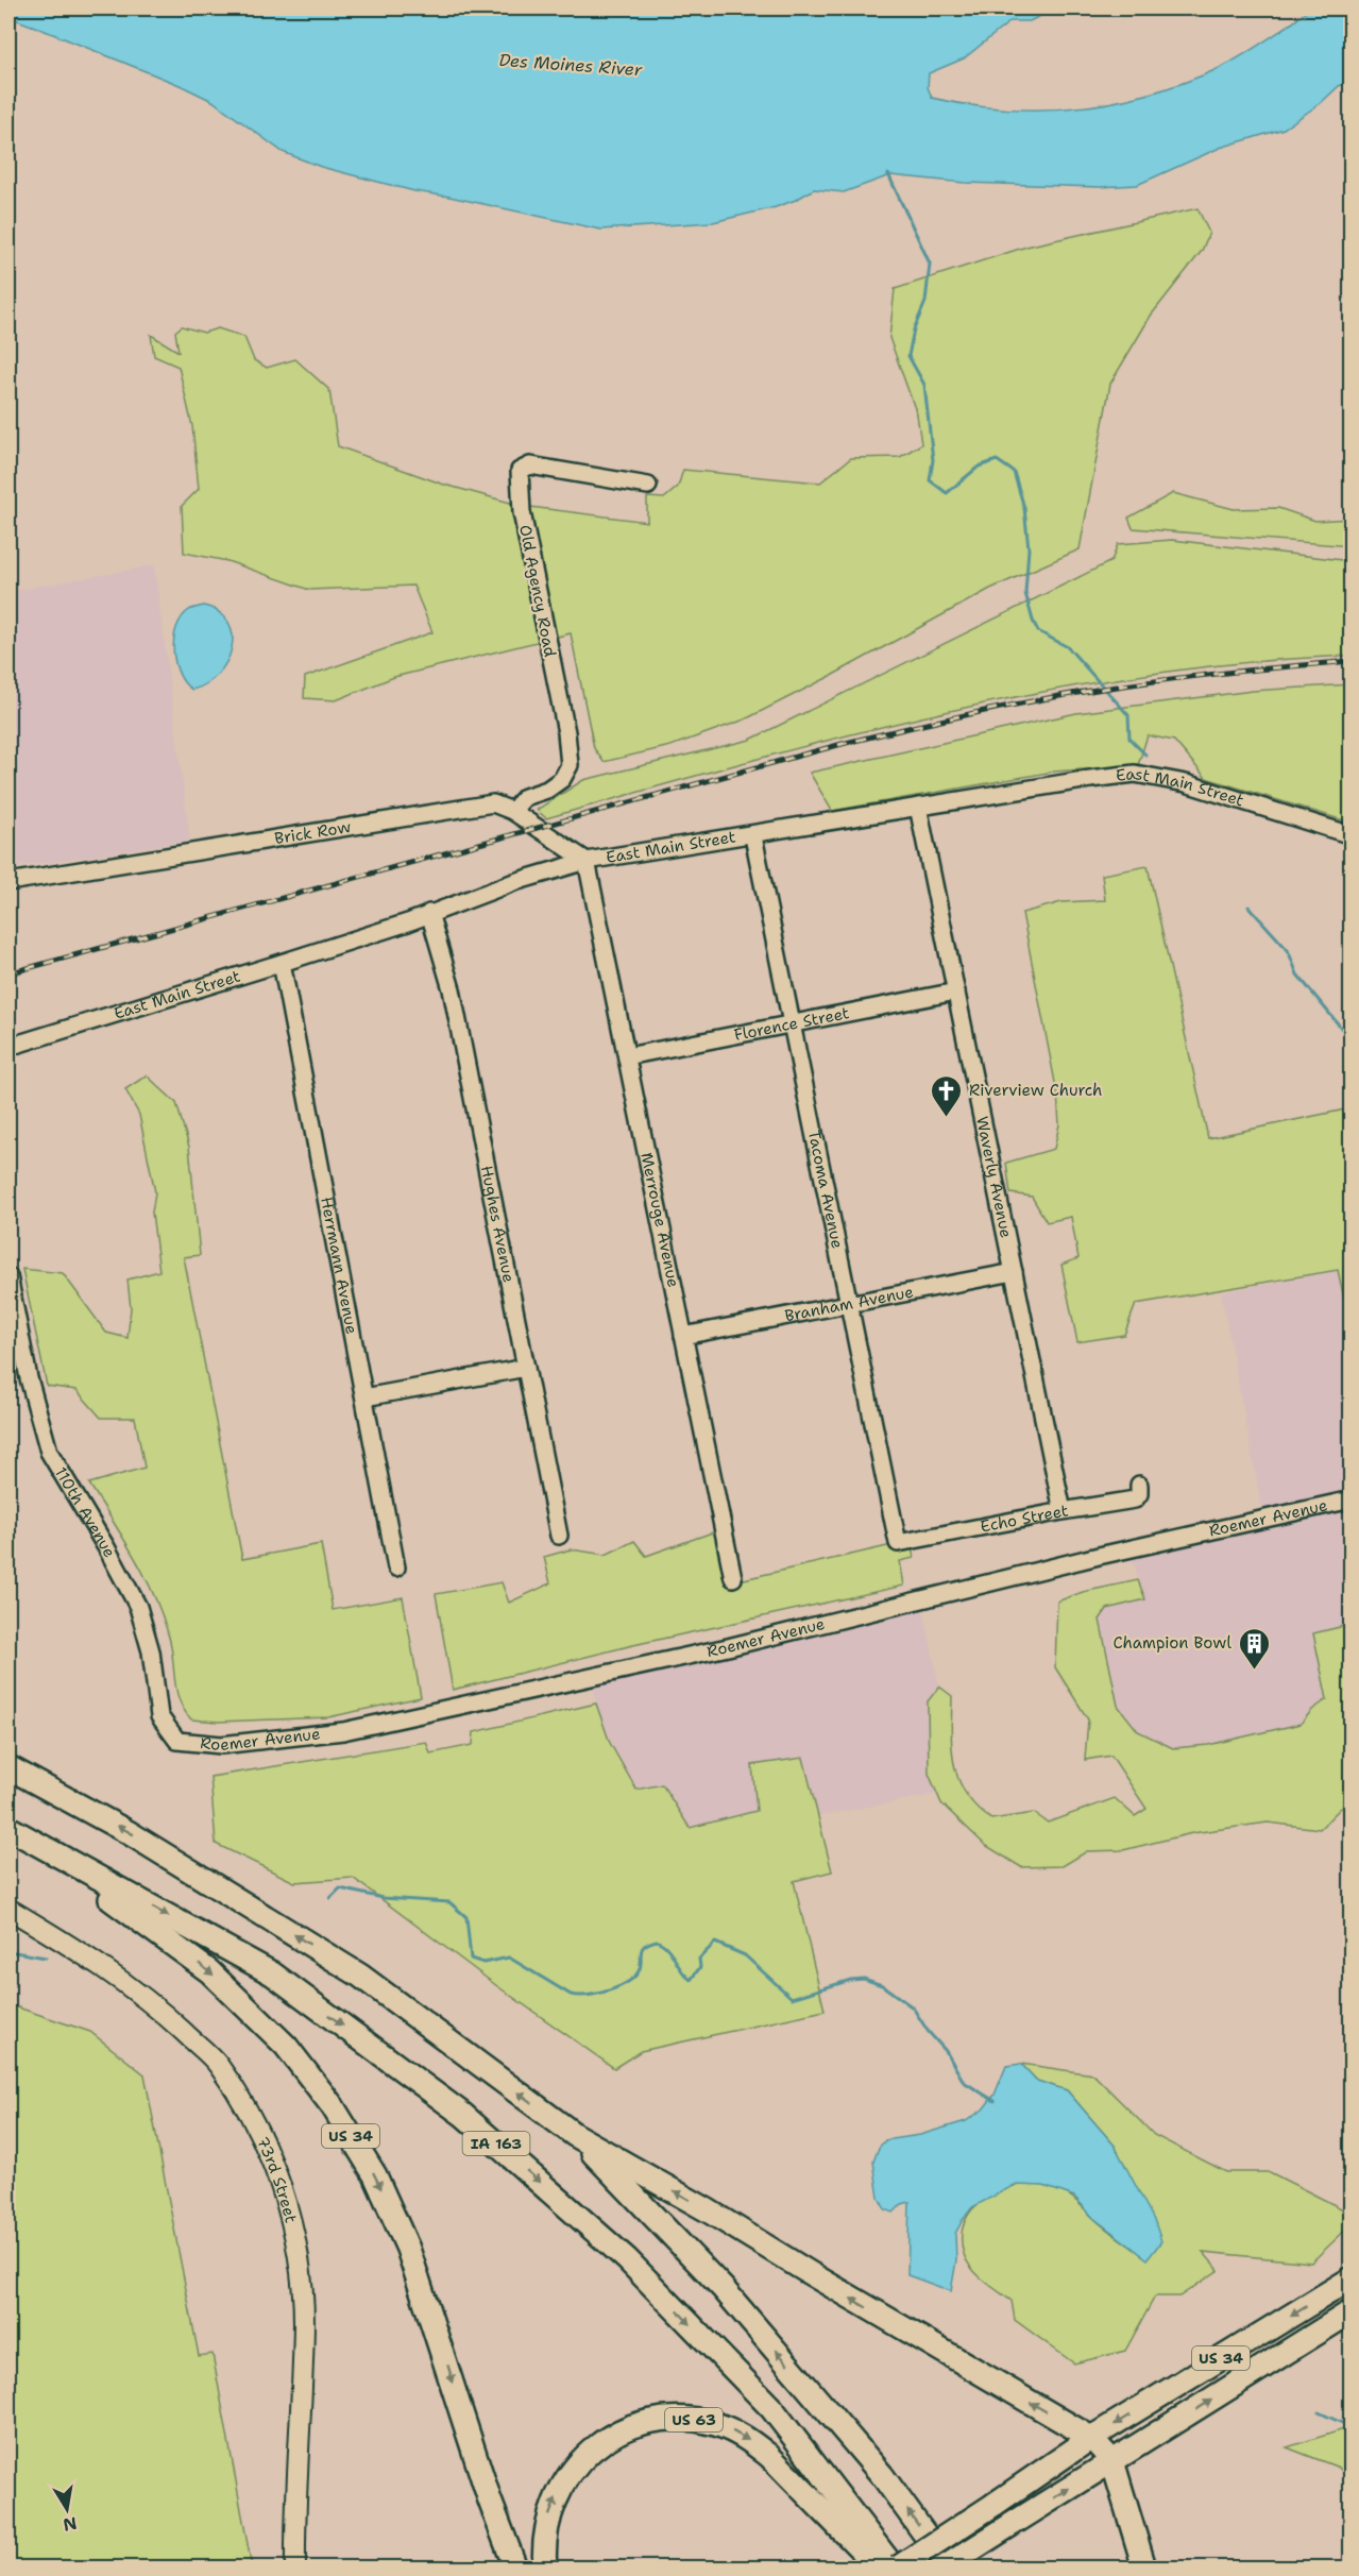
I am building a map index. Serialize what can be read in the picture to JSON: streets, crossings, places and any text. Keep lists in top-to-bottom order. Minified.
{"streets":{"highway":["US 34","IA 163","US 63"],"main road":["73rd Street"],"street":["Old Agency Road","East Main Street","Brick Row","Florence Street","Waverly Avenue","Tacoma Avenue","Merrouge Avenue","Hughes Avenue","Herrmann Avenue","Branham Avenue","110th Avenue","Roemer Avenue","Echo Street"]},"crossings":[["Old Agency Road","Brick Row"],["East Main Street","Brick Row"],["East Main Street","Waverly Avenue"],["East Main Street","Tacoma Avenue"],["East Main Street","Merrouge Avenue"],["East Main Street","Hughes Avenue"],["East Main Street","Herrmann Avenue"],["Brick Row","Merrouge Avenue"],["Florence Street","Waverly Avenue"],["Florence Street","Tacoma Avenue"],["Florence Street","Merrouge Avenue"],["Waverly Avenue","Branham Avenue"],["Waverly Avenue","Echo Street"],["Tacoma Avenue","Branham Avenue"],["Tacoma Avenue","Echo Street"],["Merrouge Avenue","Branham Avenue"],["110th Avenue","Roemer Avenue"]],"water":["Des Moines River"],"places":{"church":["Riverview Church"],"building":["Champion Bowl"]},"north":"bottom"}
